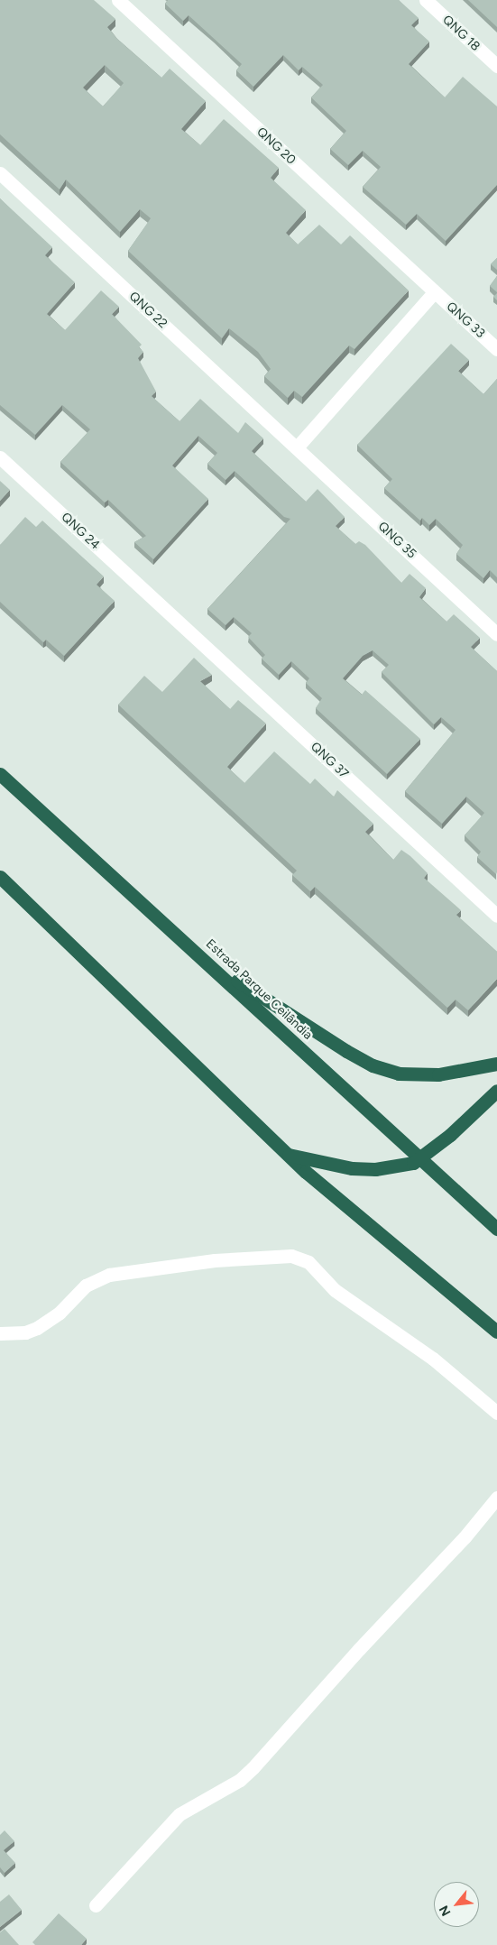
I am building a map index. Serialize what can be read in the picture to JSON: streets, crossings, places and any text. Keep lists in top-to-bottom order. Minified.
{"streets":{"highway":["Estrada Parque Ceilândia"],"street":["QNG 18","QNG 20","QNG 22","QNG 33","QNG 24","QNG 35","QNG 37"]},"crossings":[["QNG 20","QNG 33"],["QNG 22","QNG 35"],["QNG 24","QNG 37"]],"north":"bottom left"}
